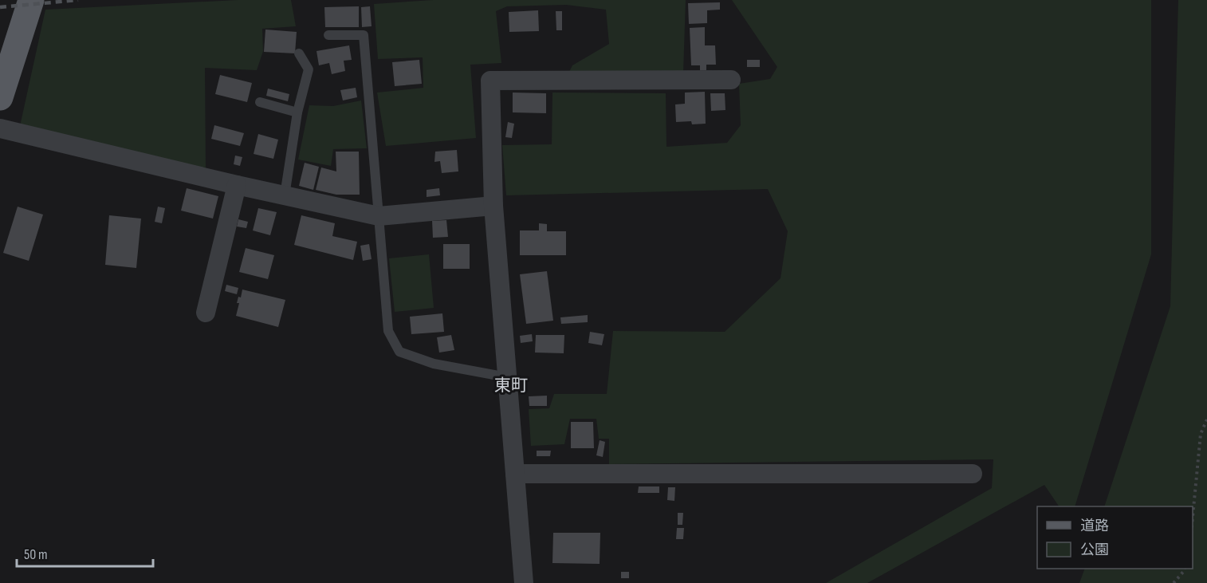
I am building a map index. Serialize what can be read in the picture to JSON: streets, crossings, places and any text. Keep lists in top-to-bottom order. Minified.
{"districts":["東町"],"legend":["道路","公園"],"scale_bar":"50 m"}
